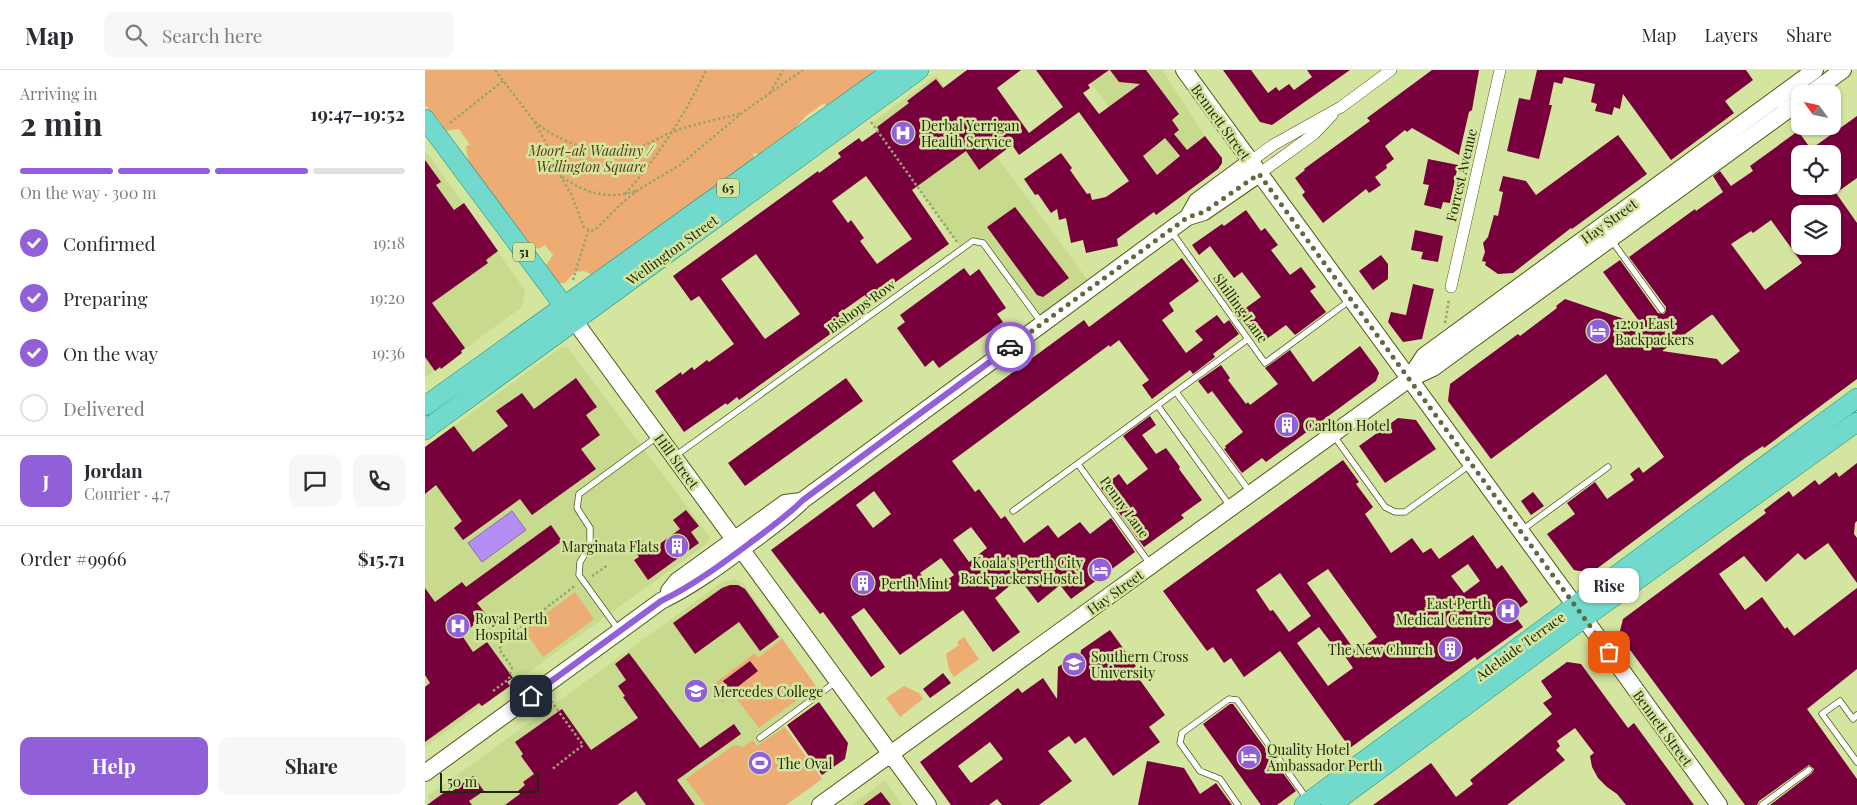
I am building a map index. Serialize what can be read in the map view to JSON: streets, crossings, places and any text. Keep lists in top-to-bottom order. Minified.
{"streets":{"main road":["Bennett Street","65","Hay Street","Wellington Street","51","Hill Street","Adelaide Terrace"],"street":["Forrest Avenue"],"lane":["Bishops Row","Shilling Lane","Penny Lane"]},"crossings":[["Bennett Street","Hay Street"],["Bennett Street","Shilling Lane"],["Bennett Street","Adelaide Terrace"],["Hay Street","Hill Street"],["Hay Street","Penny Lane"],["Wellington Street","Hill Street"],["Bishops Row","Hill Street"]],"parks":["Moort-ak Waadiny / Wellington Square"],"places":{"hospital":["Derbal Yerrigan Health Service","East Perth Medical Centre","Royal Perth Hospital"],"hotel":["12:01 East Backpackers","Koala's Perth City Backpackers Hostel","Quality Hotel Ambassador Perth"],"building":["Carlton Hotel","Marginata Flats","Perth Mint","The New Church"],"other":["Rise"],"school or university":["Southern Cross University","Mercedes College"],"sports":["The Oval"]},"scale_bar":"50 m","north":"top left","page":{"header":"Map","search":"Search here","nav":["Map","Layers","Share"],"heading":["2 min","Arriving in","19:47–19:52"],"panel":["Jordan","Courier · 4.7","Order #9966","$15.71"],"bar":"On the way · 300 m","list":[["Confirmed","19:18"],["Preparing","19:20"],["On the way","19:36"],"Delivered"],"round":"J","bubble":"Rise","buttons":["Help","Share"],"scale":"50 m"}}
